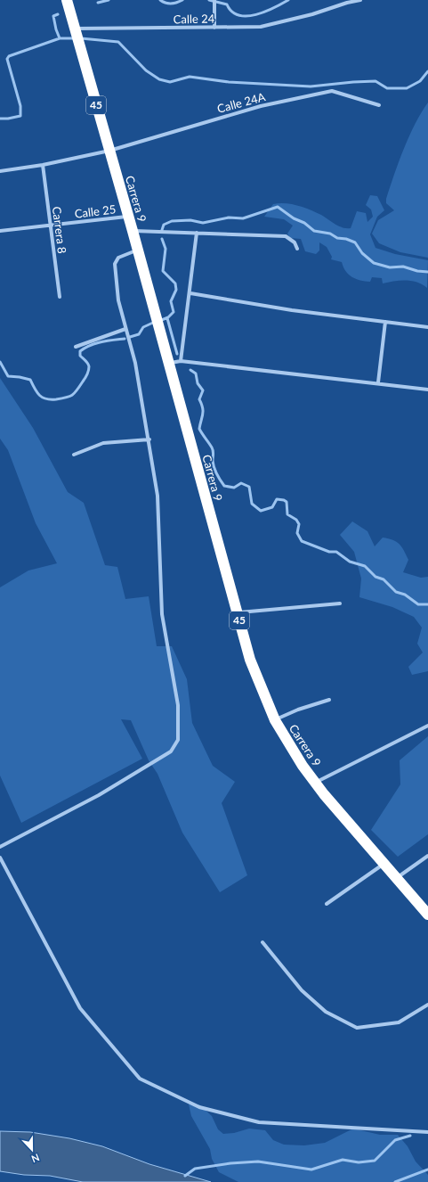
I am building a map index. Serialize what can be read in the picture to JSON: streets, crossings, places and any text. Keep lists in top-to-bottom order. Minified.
{"streets":{"highway":["45","Carrera 9"],"street":["Calle 24","Calle 24A","Calle 25","Carrera 8"]},"crossings":[["Calle 24","Carrera 9"],["Calle 24A","Carrera 9"],["Carrera 9","Calle 25"],["Calle 25","Carrera 8"]],"north":"bottom"}
